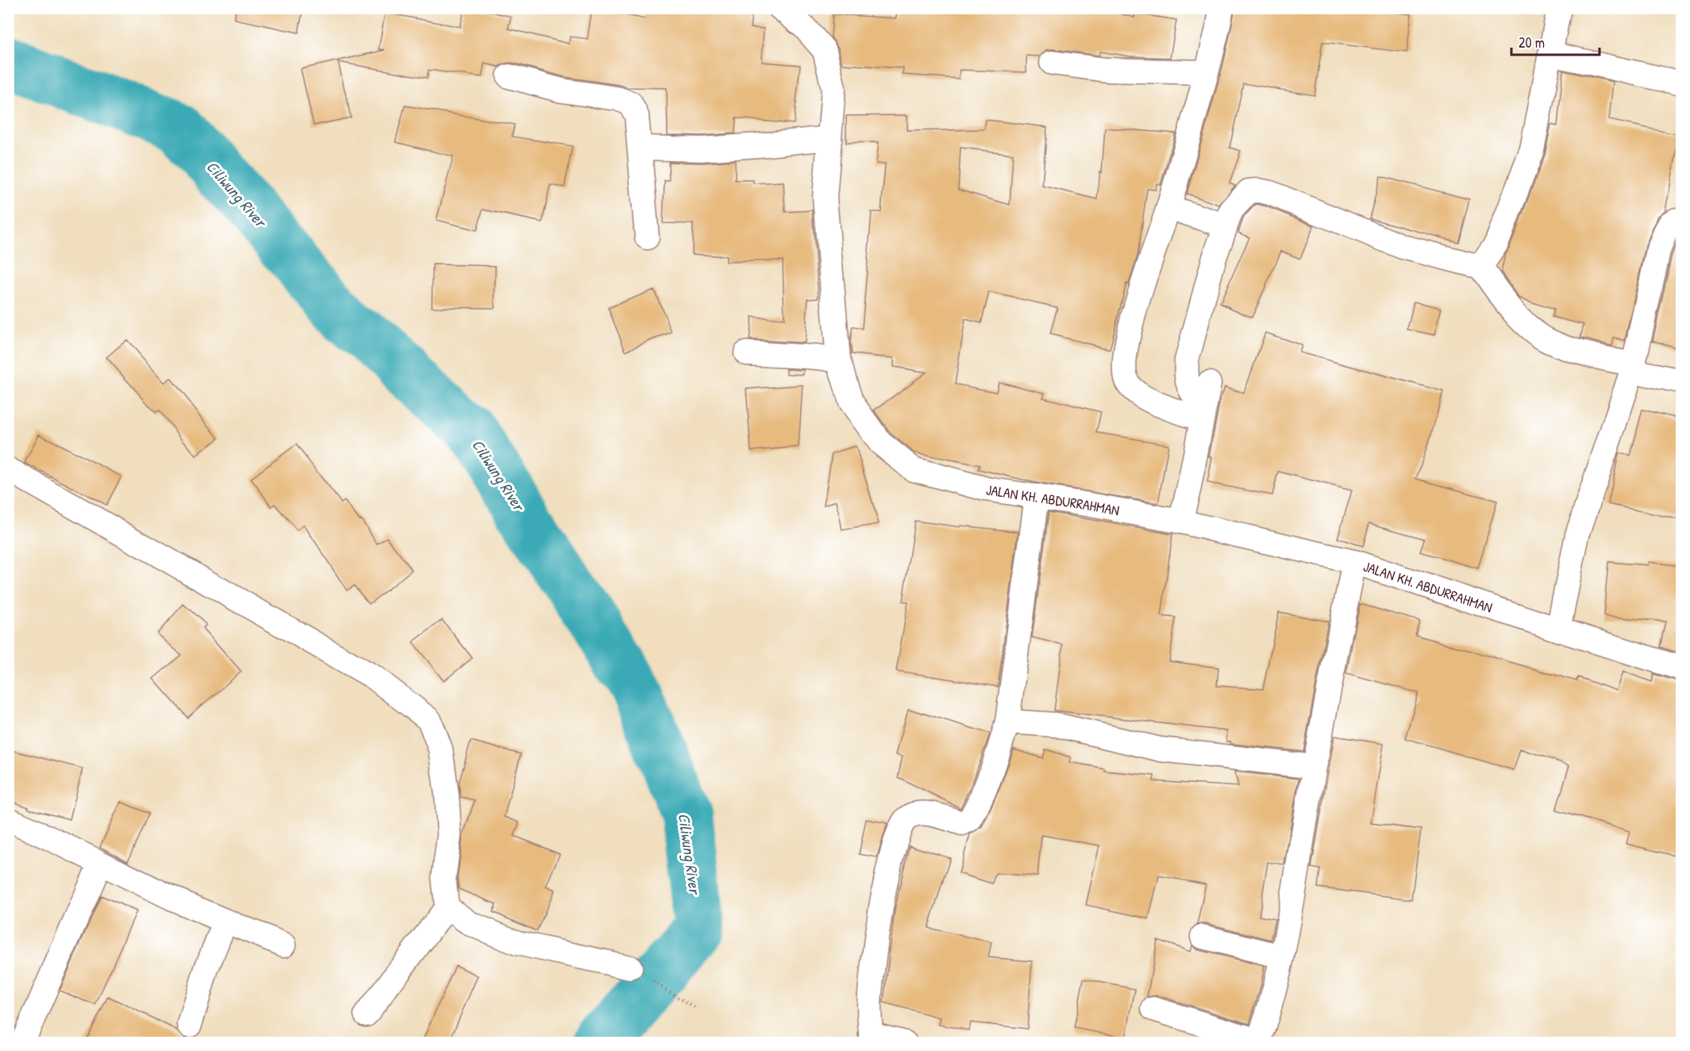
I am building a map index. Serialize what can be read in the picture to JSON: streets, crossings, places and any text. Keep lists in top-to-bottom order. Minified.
{"streets":{"street":["JALAN KH. ABDURRAHMAN"]},"water":["Ciliwung River"],"scale_bar":"20 m"}
